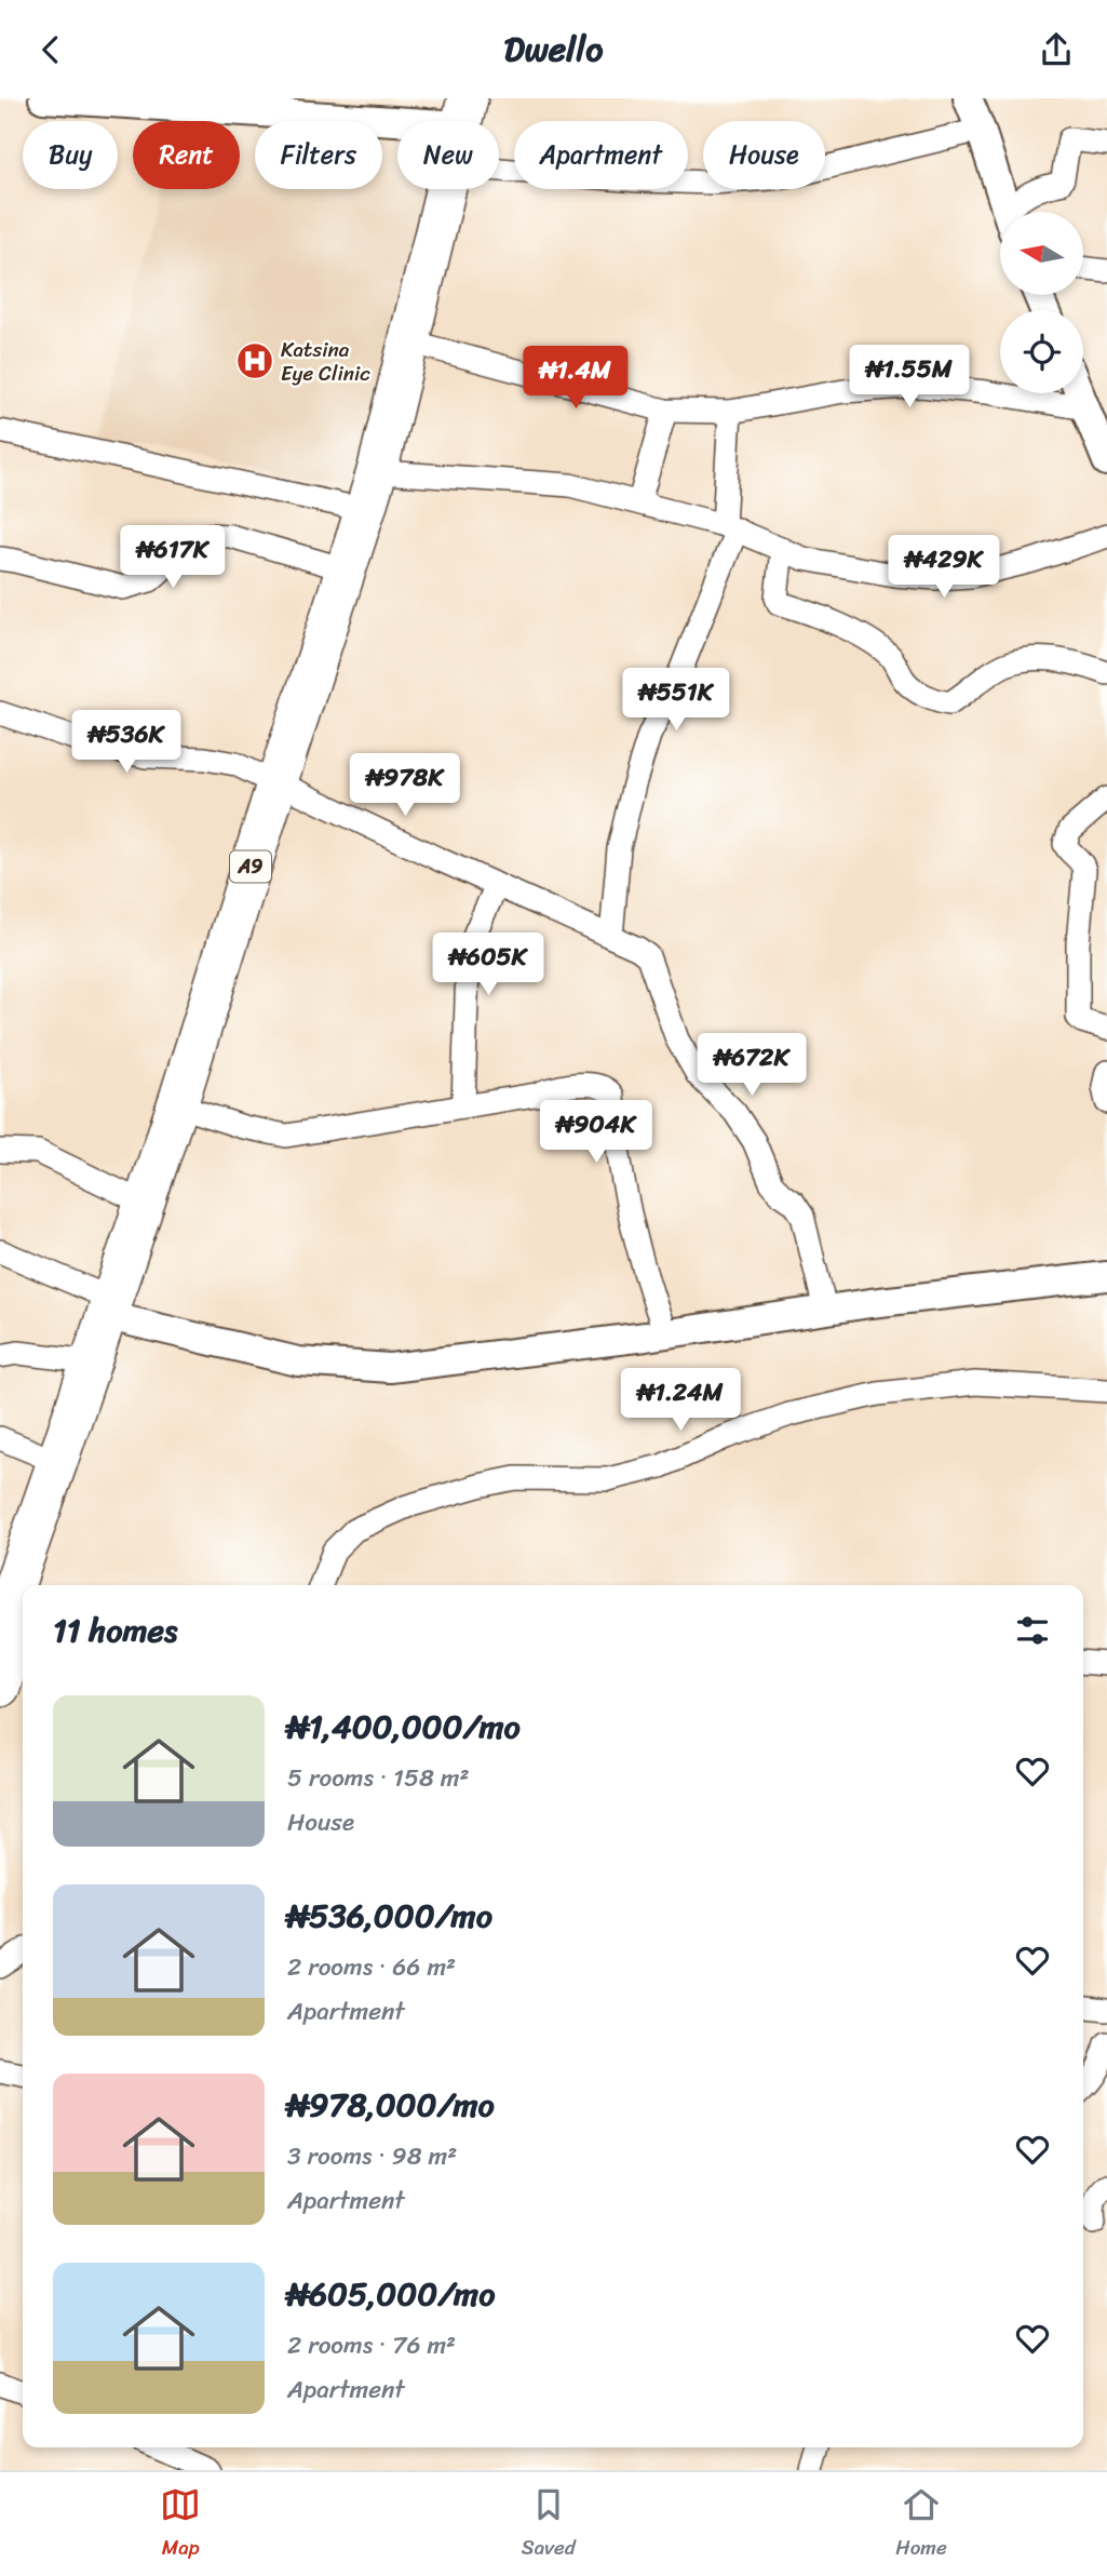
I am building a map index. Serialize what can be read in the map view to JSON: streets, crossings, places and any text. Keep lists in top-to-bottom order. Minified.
{"streets":{"highway":["A9"]},"places":{"hospital":["Katsina Eye Clinic"]},"north":"left","page":{"header":"Dwello","chip":["Buy","Rent","Filters","New","Apartment","House"],"price":["₦1.55M","₦1.4M","₦617K","₦429K","₦551K","₦536K","₦978K","₦605K","₦672K","₦904K","₦1.24M"],"heading":"11 homes","list":[{"name":"₦1,400,000/mo","note":"5 rooms · 158 m² · House"},{"name":"₦536,000/mo","note":"2 rooms · 66 m² · Apartment"},{"name":"₦978,000/mo","note":"3 rooms · 98 m² · Apartment"},{"name":"₦605,000/mo","note":"2 rooms · 76 m² · Apartment"}],"tabs":["Map","Saved","Home"]}}
